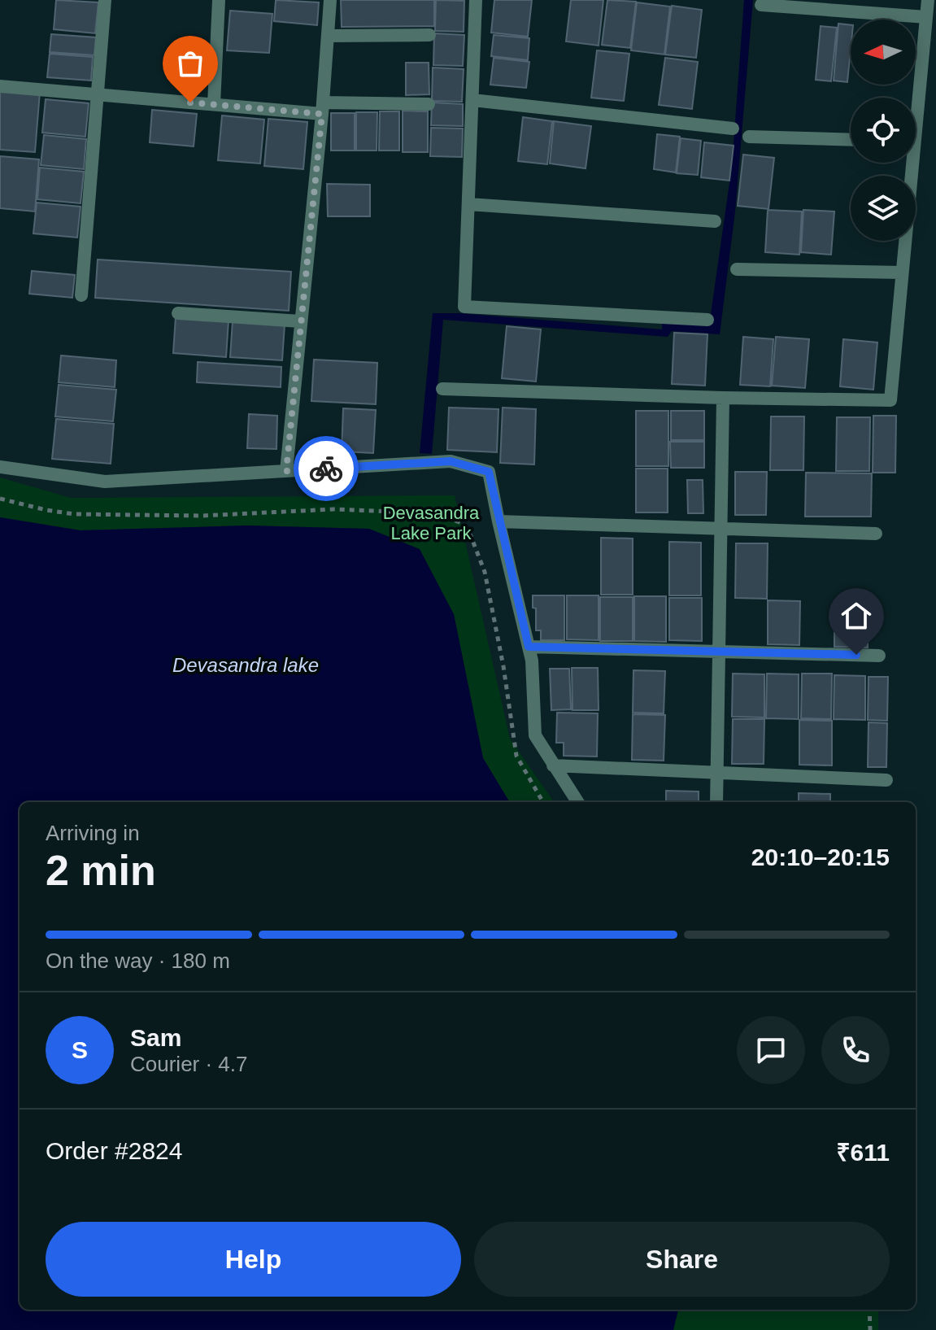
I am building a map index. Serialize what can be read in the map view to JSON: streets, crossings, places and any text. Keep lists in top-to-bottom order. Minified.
{"water":["Devasandra lake"],"parks":["Devasandra Lake Park"],"north":"left","page":{"heading":["2 min","Arriving in","20:10–20:15"],"panel":["Sam","Courier · 4.7","Order #2824","₹611"],"bar":"On the way · 180 m","round":"S","buttons":["Help","Share"]}}
